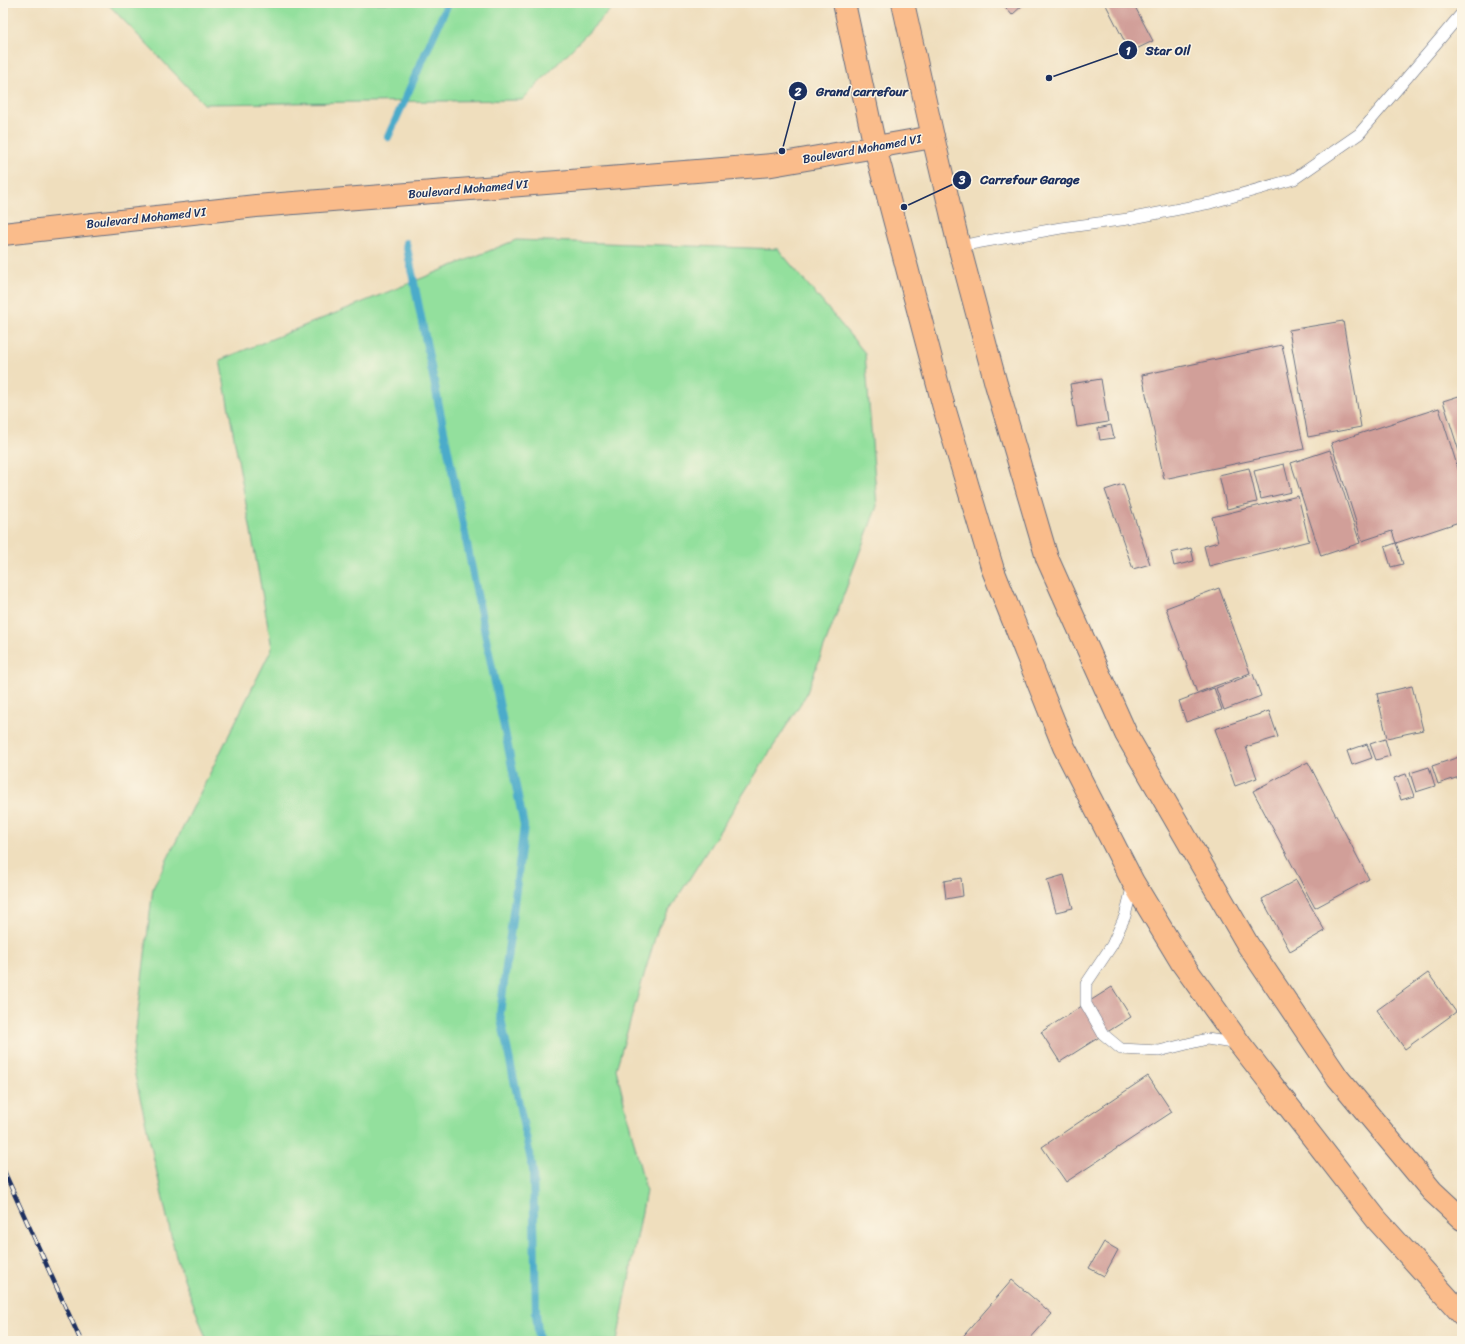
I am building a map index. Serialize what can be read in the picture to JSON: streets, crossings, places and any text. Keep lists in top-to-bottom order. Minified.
{"streets":{"main road":["Boulevard Mohamed VI"]},"places":["Star Oil","Grand carrefour","Carrefour Garage"]}
